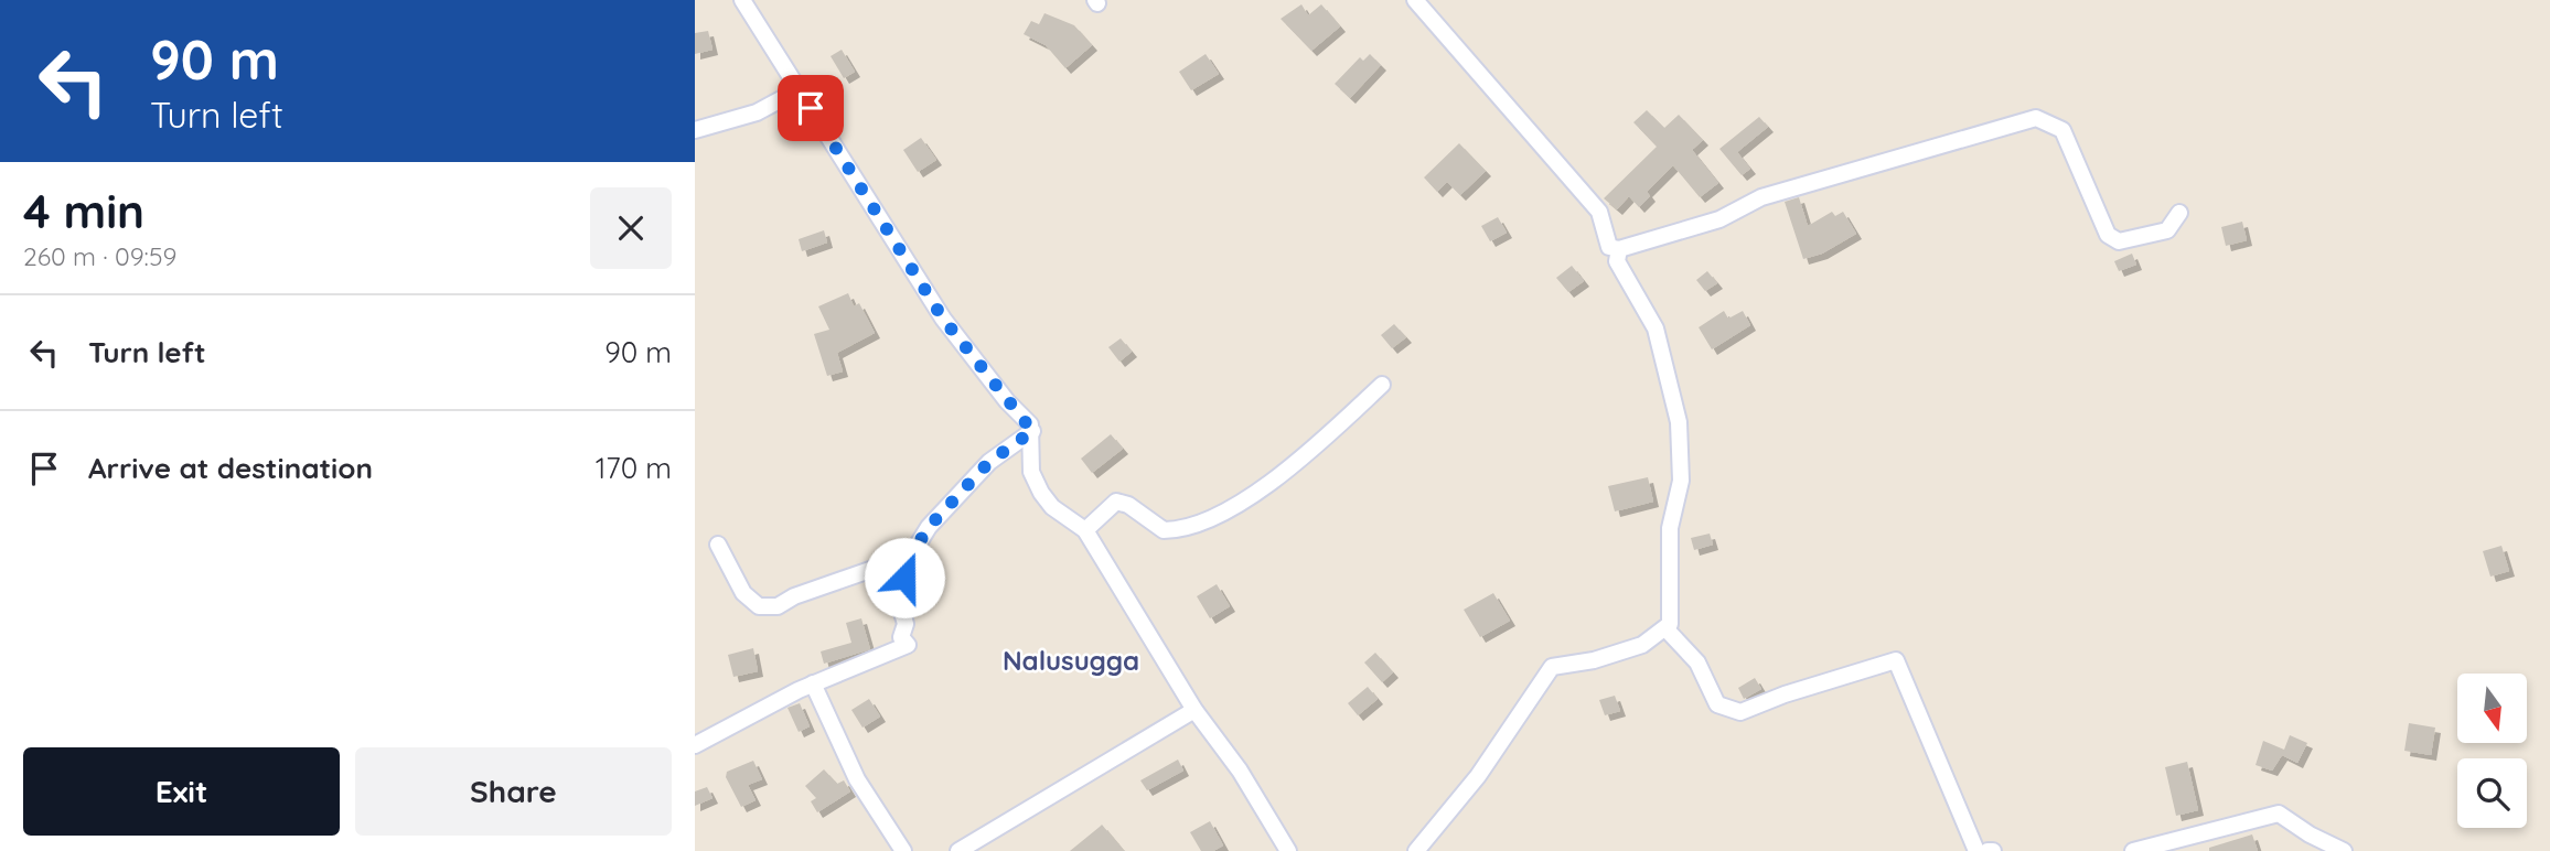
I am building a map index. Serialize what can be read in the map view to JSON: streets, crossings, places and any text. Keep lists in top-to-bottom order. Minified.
{"districts":["Nalusugga"],"north":"bottom","page":{"turn":["90 m","Turn left"],"heading":["4 min","260 m · 09:59"],"list":[{"name":"Turn left","value":"90 m"},{"name":"Arrive at destination","value":"170 m"}],"buttons":["Exit","Share"]}}
